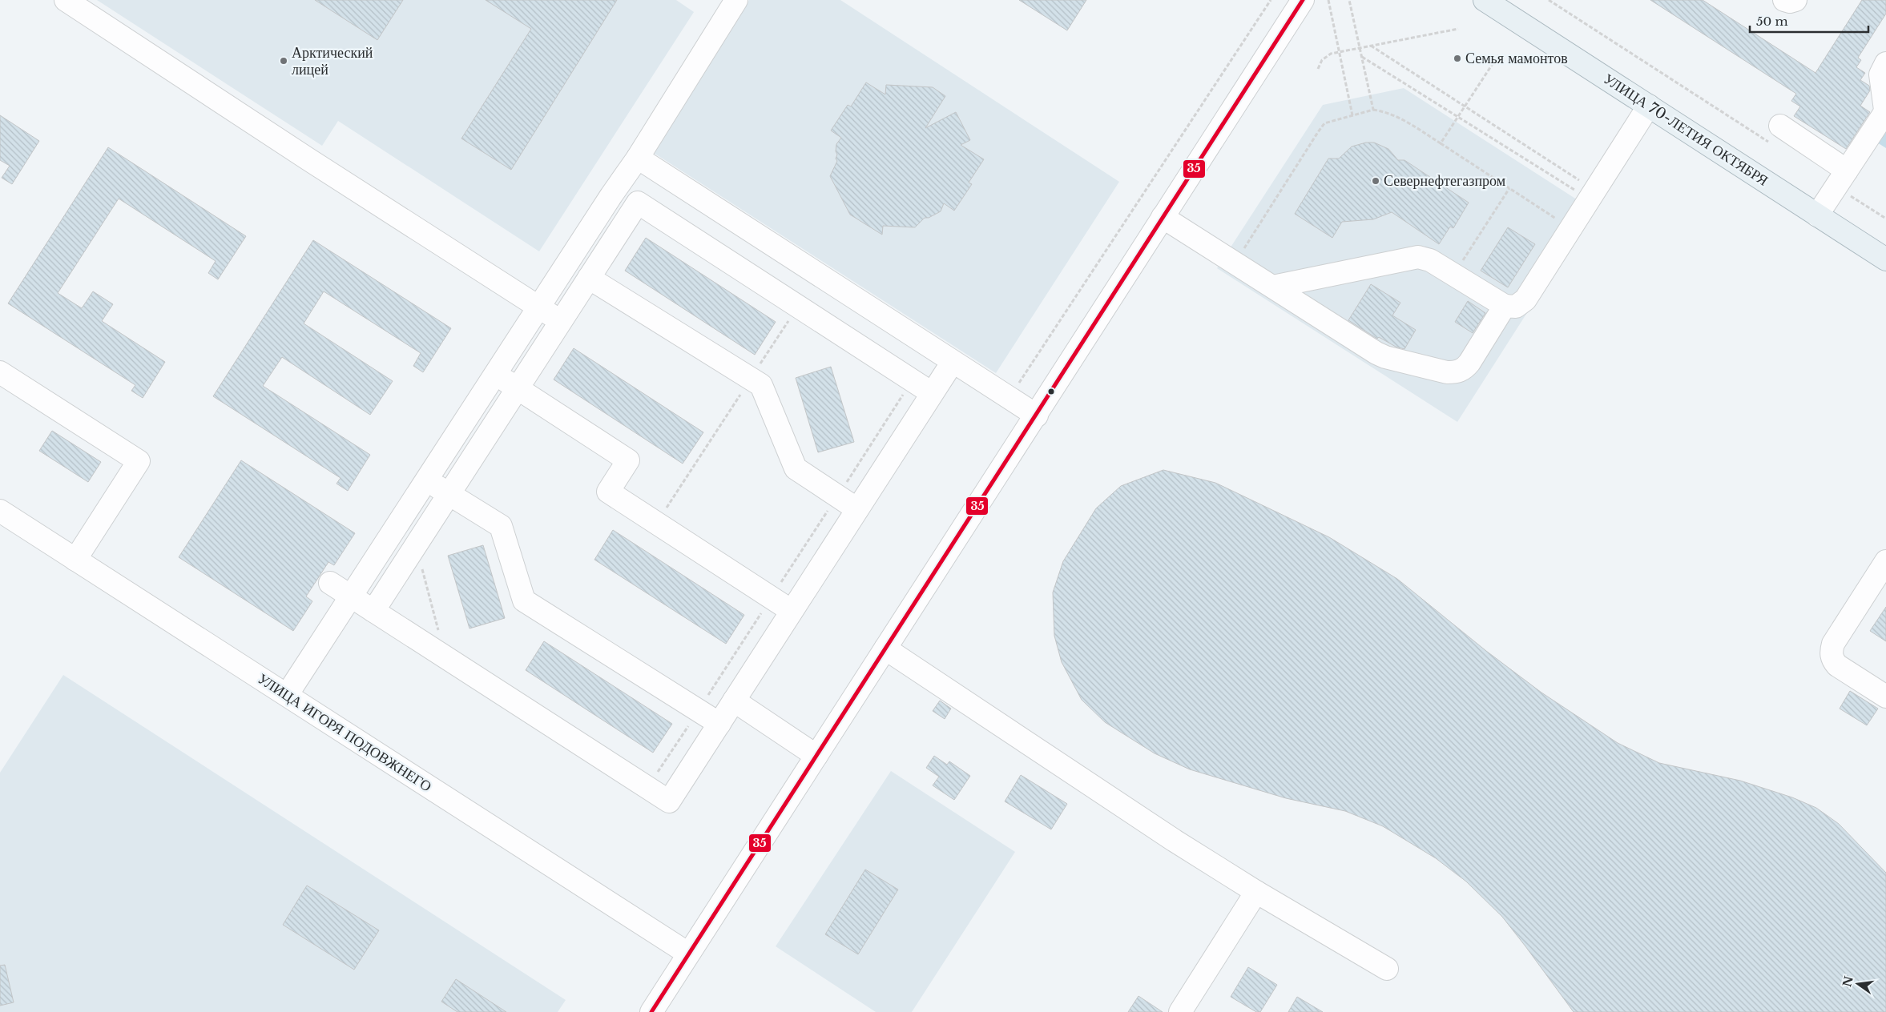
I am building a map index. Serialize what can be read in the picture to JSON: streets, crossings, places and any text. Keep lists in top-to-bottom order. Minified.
{"streets":{"main road":["УЛИЦА 70-ЛЕТИЯ ОКТЯБРЯ"],"street":["УЛИЦА ИГОРЯ ПОДОВЖНЕГО"]},"places":["Семья мамонтов","Арктический лицей","Севернефтегазпром"],"lines":["transit line 35"],"scale_bar":"50 m","north":"left"}
